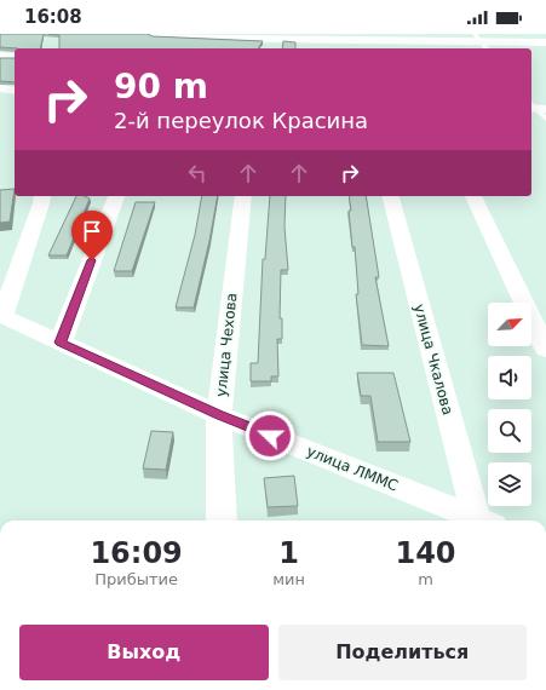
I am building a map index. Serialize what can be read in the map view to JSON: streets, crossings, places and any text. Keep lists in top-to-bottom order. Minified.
{"streets":{"street":["улица Чехова","улица Чкалова","улица ЛММС"]},"crossings":[["улица Чехова","улица ЛММС"]],"north":"top right","page":{"status":"16:08","turn":["90 m","2-й переулок Красина"],"eta":["16:09","Прибытие","1","мин","140","m"],"buttons":["Выход","Поделиться"]}}
